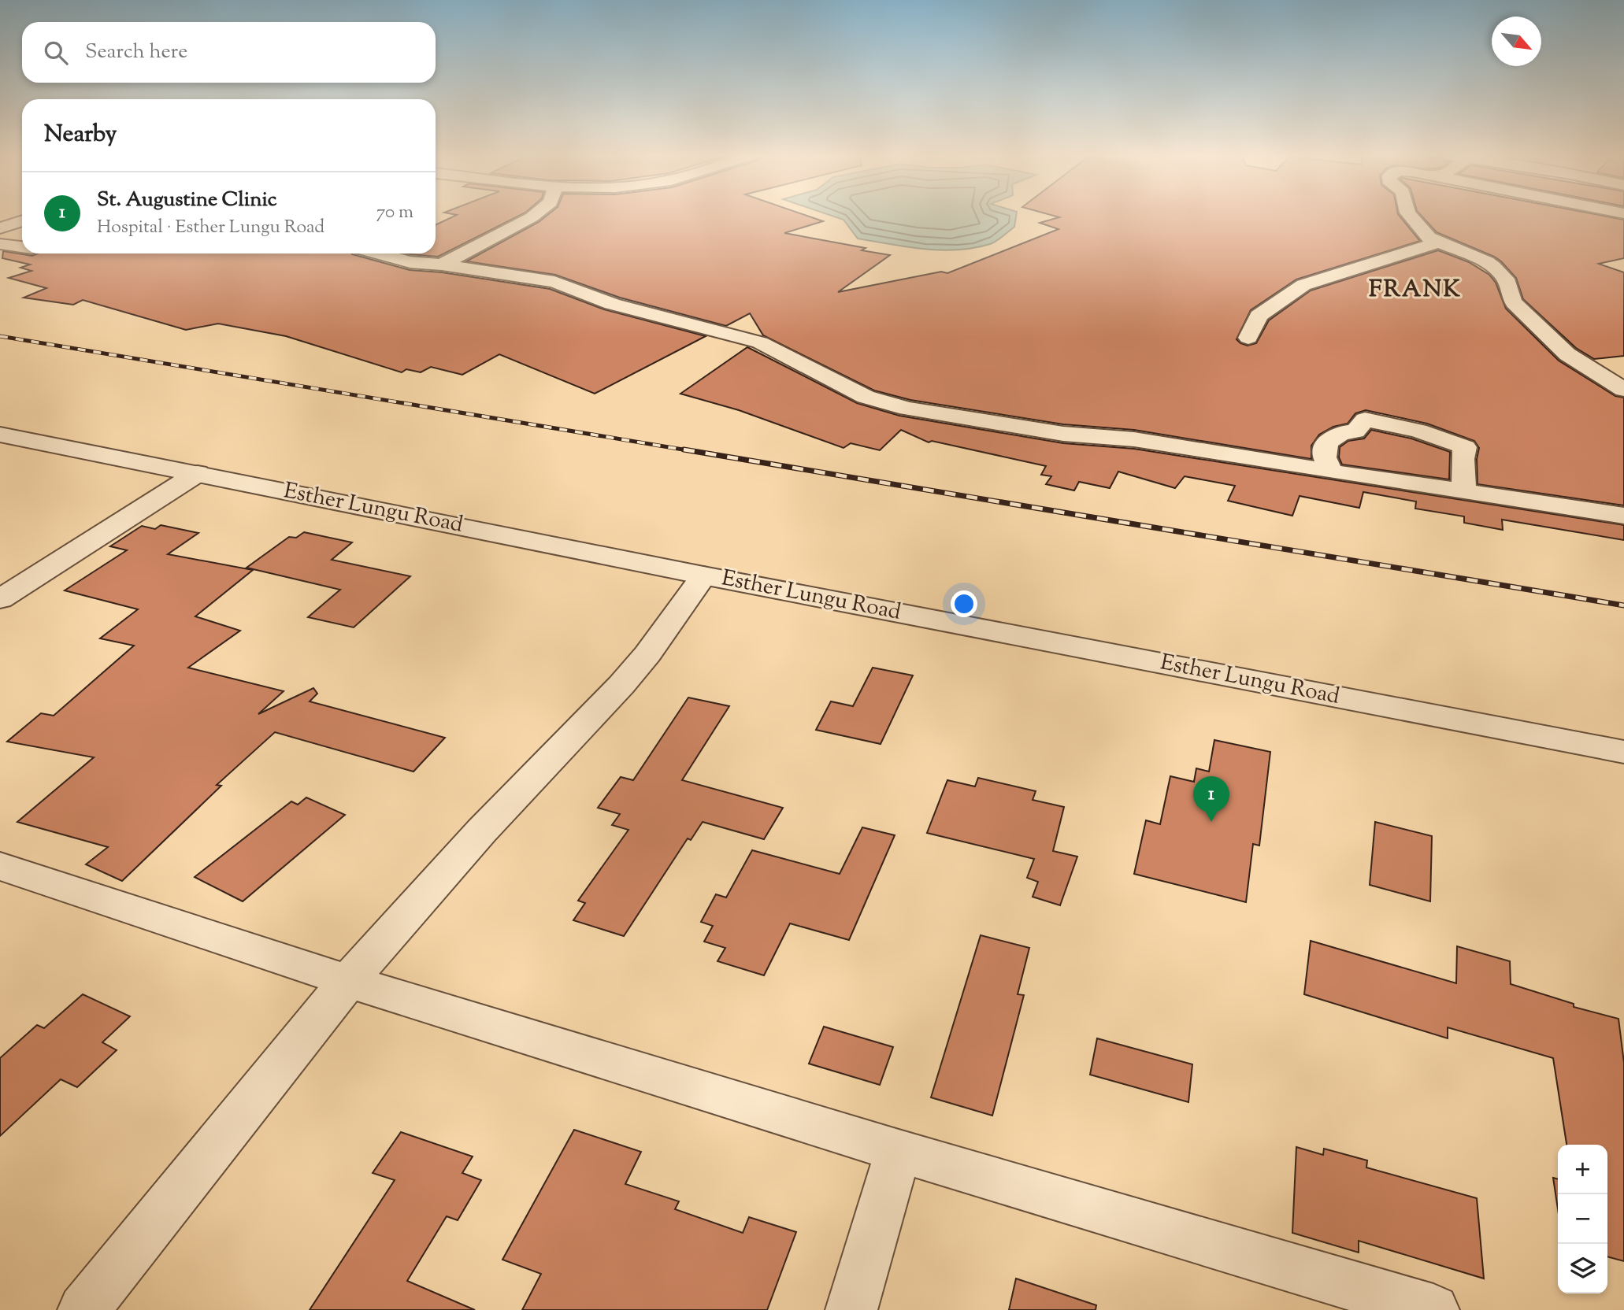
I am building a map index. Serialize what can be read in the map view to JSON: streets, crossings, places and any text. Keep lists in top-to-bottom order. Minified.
{"streets":{"street":["Esther Lungu Road"]},"districts":["FRANK"],"north":"bottom right","page":{"search":"Search here","heading":"Nearby","list":[{"mark":"1","name":"St. Augustine Clinic","note":"Hospital · Esther Lungu Road","value":"70 m"}],"pins":"1","map_buttons":["+","−"]}}
